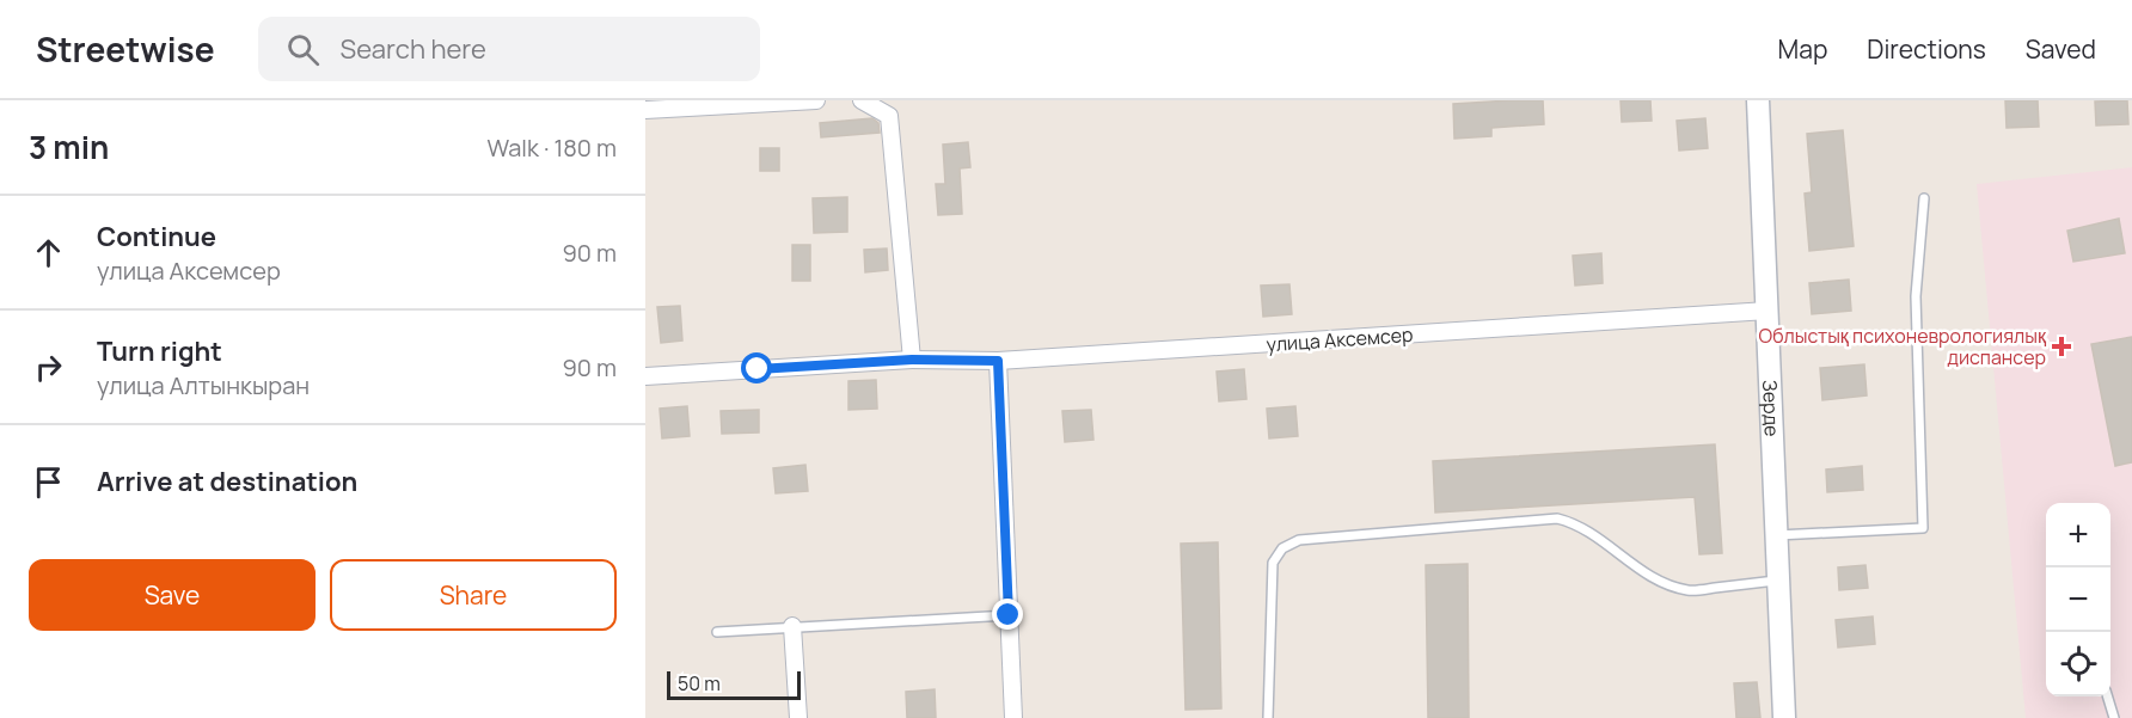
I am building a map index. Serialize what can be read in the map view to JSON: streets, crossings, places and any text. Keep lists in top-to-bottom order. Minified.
{"streets":{"street":["улица Аксемсер","Зерде"]},"crossings":[["улица Аксемсер","Зерде"]],"places":{"health":["Облыстық психоневрологиялық диспансер"]},"scale_bar":"50 m","page":{"header":"Streetwise","search":"Search here","nav":["Map","Directions","Saved"],"heading":["3 min","Walk · 180 m"],"list":[["Continue","улица Аксемсер","90 m"],["Turn right","улица Алтынкыран","90 m"],"Arrive at destination"],"map_buttons":["+","−"],"buttons":["Save","Share"],"scale":"50 m"}}
